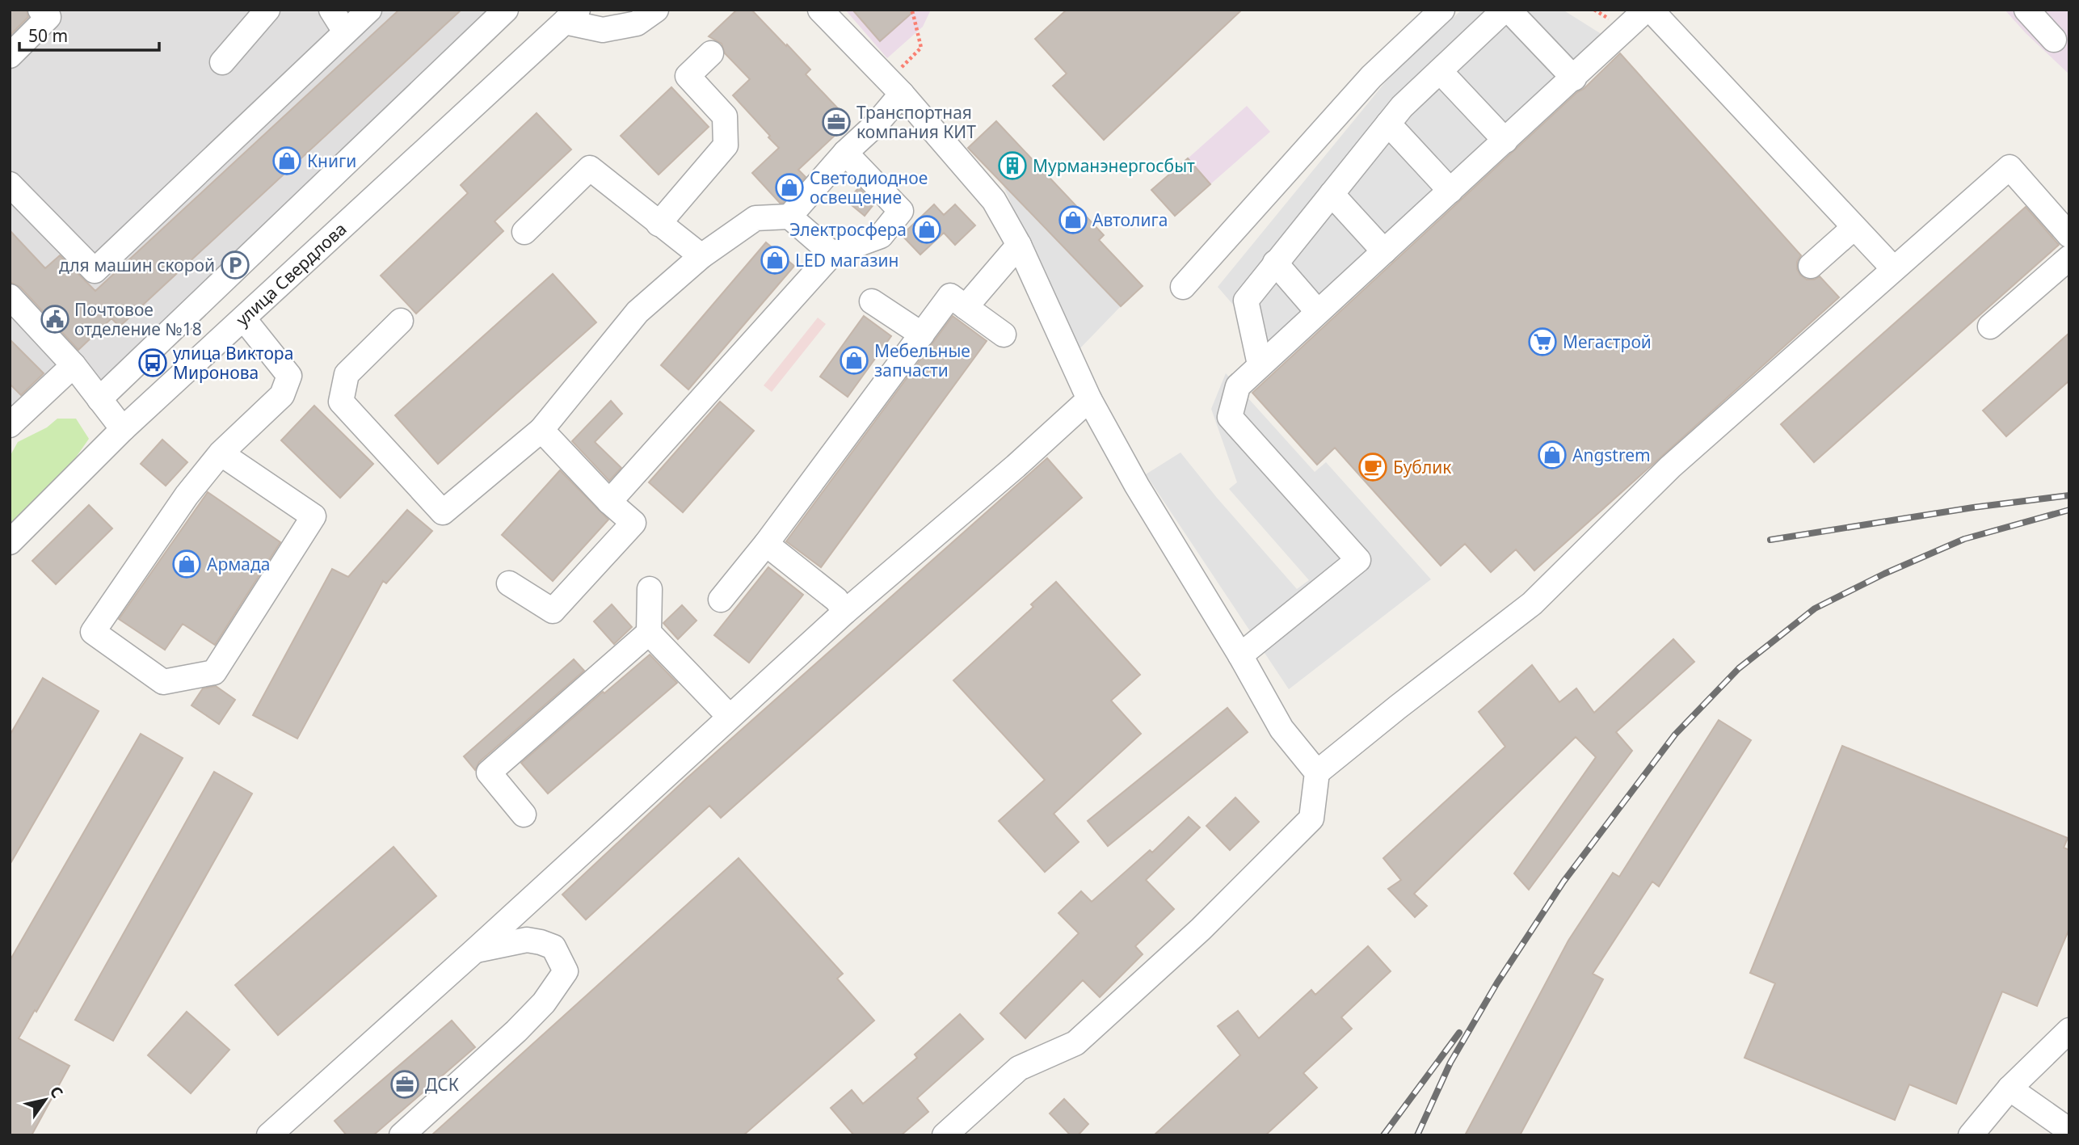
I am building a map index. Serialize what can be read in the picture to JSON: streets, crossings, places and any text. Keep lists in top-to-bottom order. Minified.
{"streets":{"street":["улица Свердлова"]},"places":{"office":["Транспортная компания КИТ","ДСК"],"shop":["Книги","Светодиодное освещение","Автолига","Электросфера","LED магазин","Мебельные запчасти","Angstrem","Армада"],"building":["Мурманэнергосбыт"],"parking":["для машин скорой"],"public building":["Почтовое отделение №18"],"supermarket":["Мегастрой"],"bus stop":["улица Виктора Миронова"],"cafe":["Бублик"]},"scale_bar":"50 m","north":"top right"}
